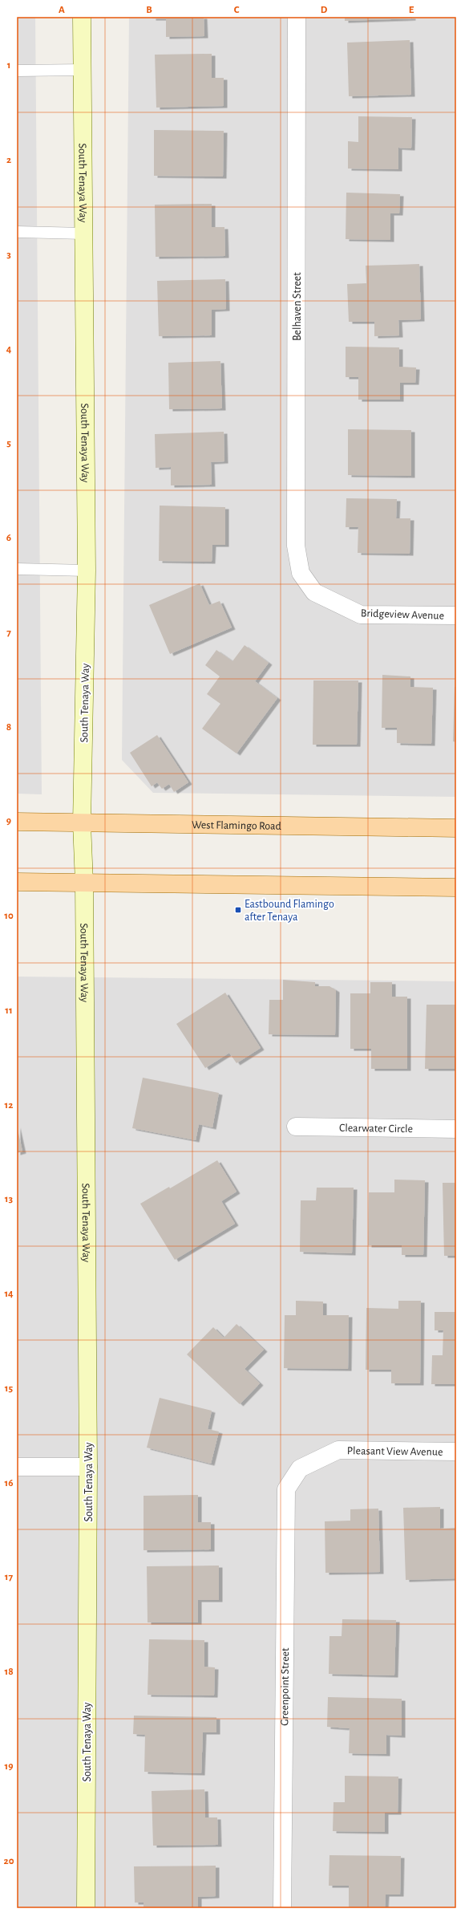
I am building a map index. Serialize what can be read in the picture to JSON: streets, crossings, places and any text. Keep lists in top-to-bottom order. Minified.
{"streets":{"main road":["West Flamingo Road"],"street":["South Tenaya Way","Belhaven Street","Bridgeview Avenue","Clearwater Circle","Pleasant View Avenue","Greenpoint Street"]},"crossings":[["South Tenaya Way","West Flamingo Road"],["Belhaven Street","Bridgeview Avenue"],["Pleasant View Avenue","Greenpoint Street"]],"places":{"transit":["Eastbound Flamingo after Tenaya"]},"grid":{"columns":["A","B","C","D","E"],"rows":["1","2","3","4","5","6","7","8","9","10","11","12","13","14","15","16","17","18","19","20"]}}
